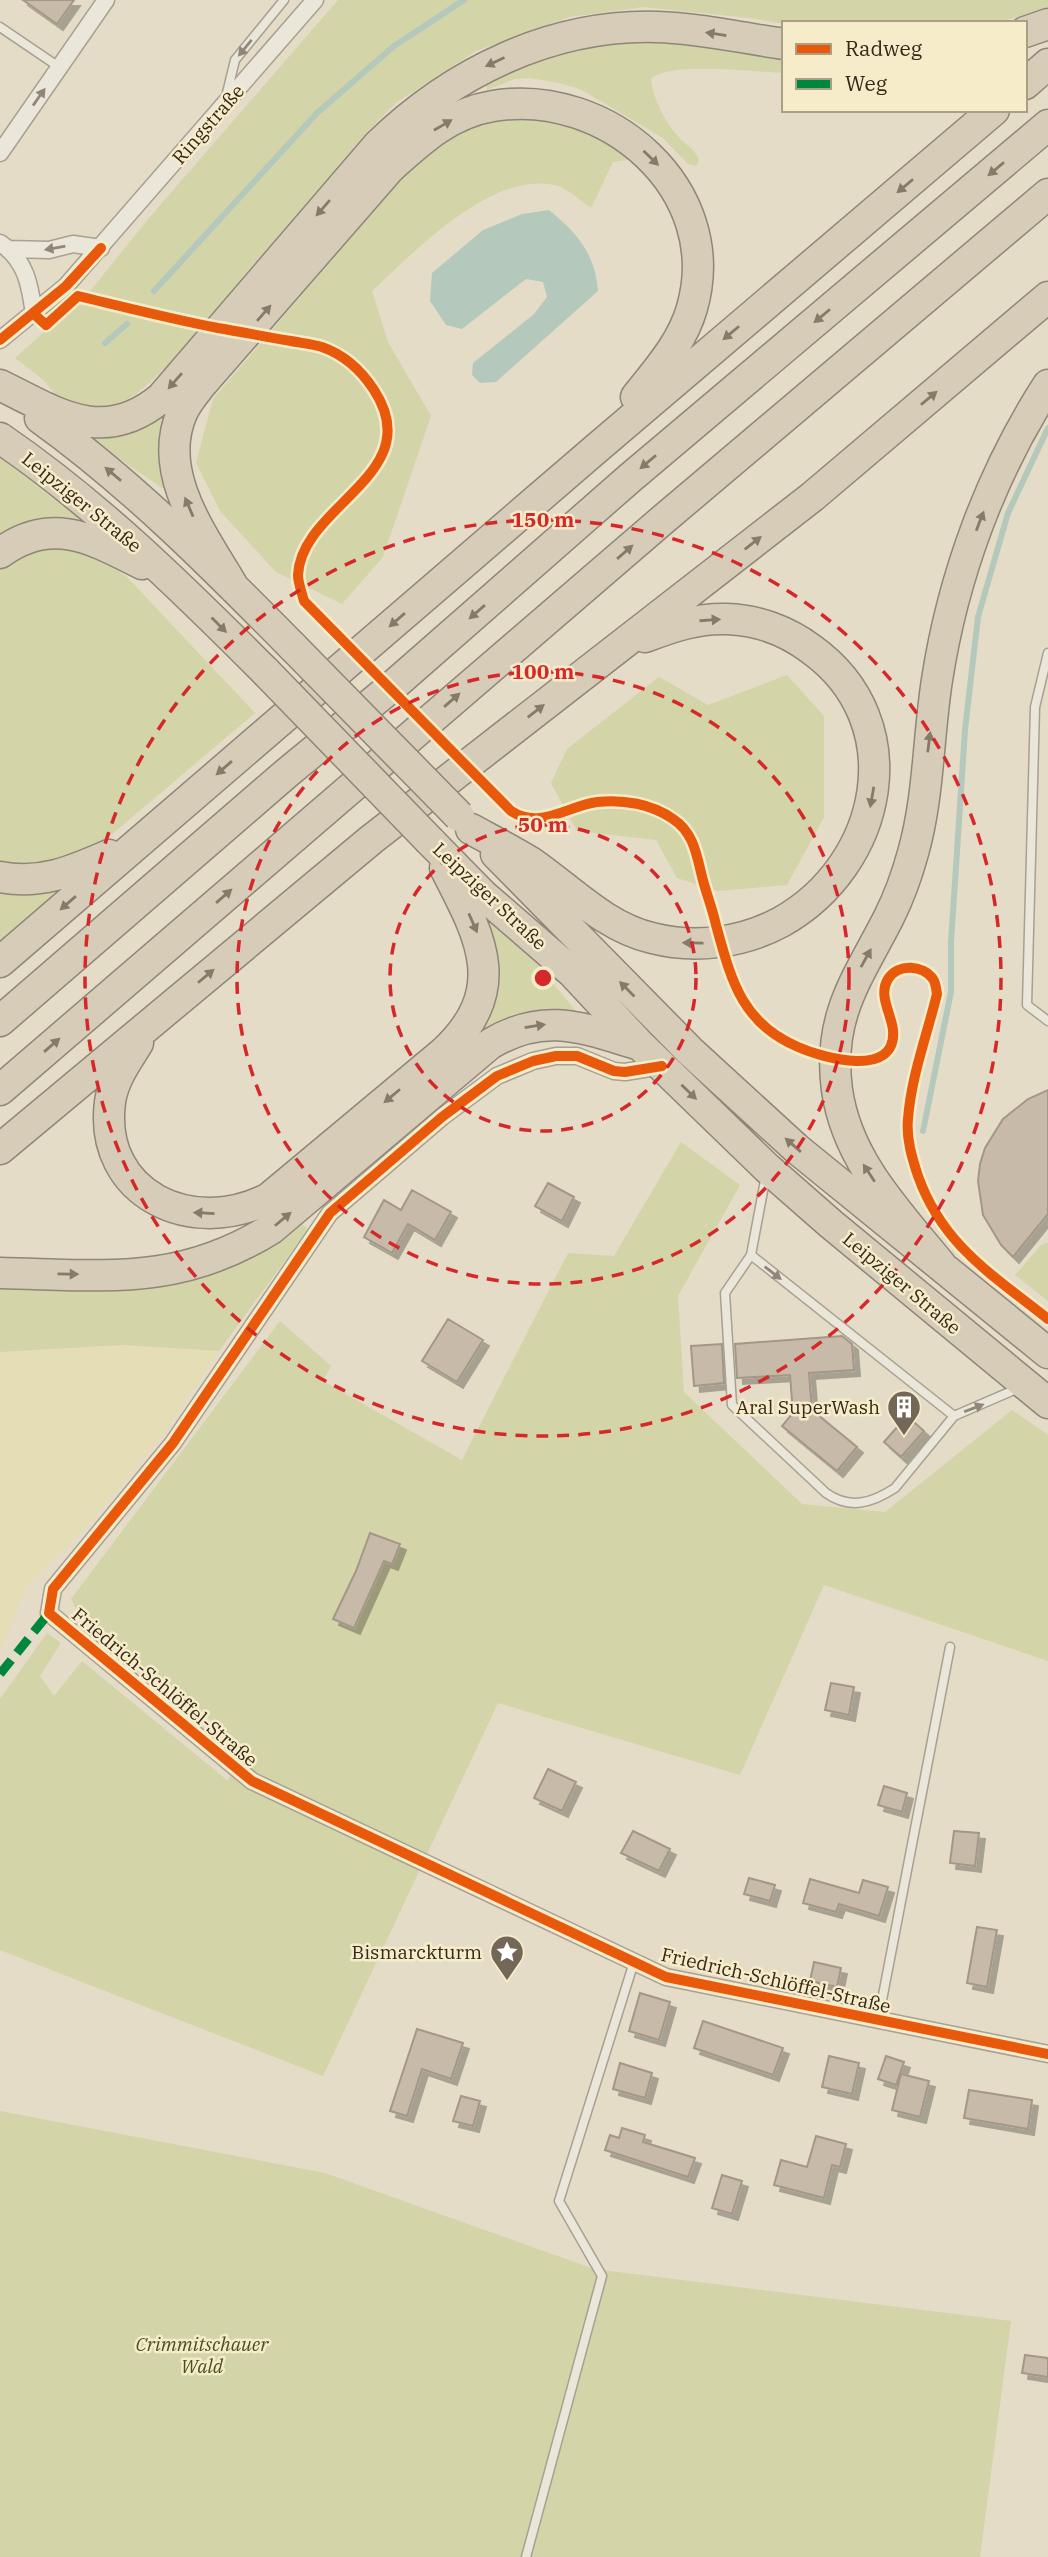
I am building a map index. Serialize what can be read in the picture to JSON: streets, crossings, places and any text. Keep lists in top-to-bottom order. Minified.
{"streets":{"highway":["Leipziger Straße"],"street":["Ringstraße","Friedrich-Schlöffel-Straße"]},"crossings":[["Leipziger Straße","Friedrich-Schlöffel-Straße"]],"parks":["Crimmitschauer Wald"],"places":{"building":["Aral SuperWash"],"place":["Bismarckturm"]},"legend":["Radweg","Weg"],"rings":["150 m","100 m","50 m"]}
